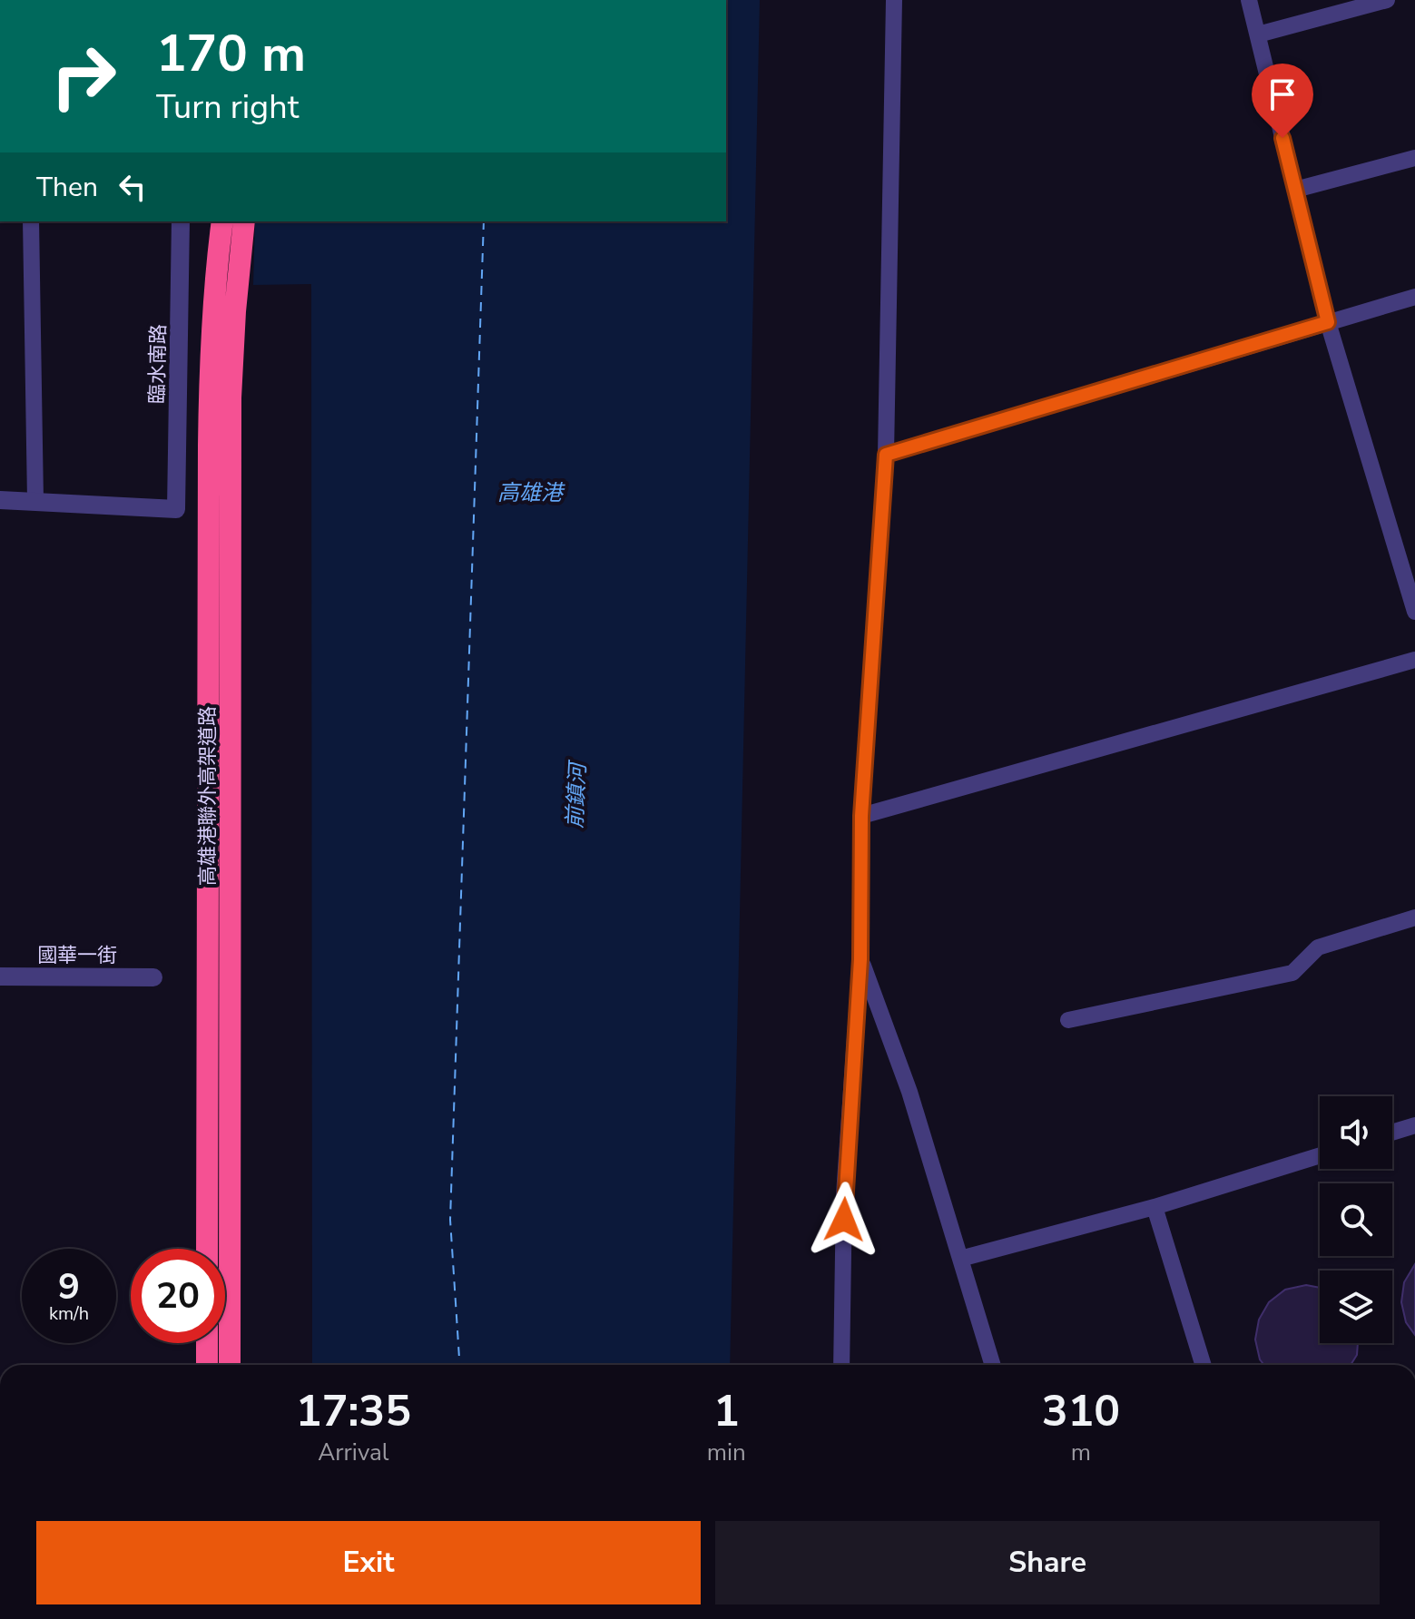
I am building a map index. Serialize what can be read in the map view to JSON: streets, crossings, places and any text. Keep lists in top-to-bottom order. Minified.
{"streets":{"highway":["高雄港聯外高架道路"],"street":["臨水南路","國華一街"]},"water":["高雄港","前鎮河"],"page":{"turn":["170 m","Turn right"],"then":"Then","speed":"9 km/h","limit":"20","eta":["17:35","Arrival","1","min","310","m"],"buttons":["Exit","Share"]}}
